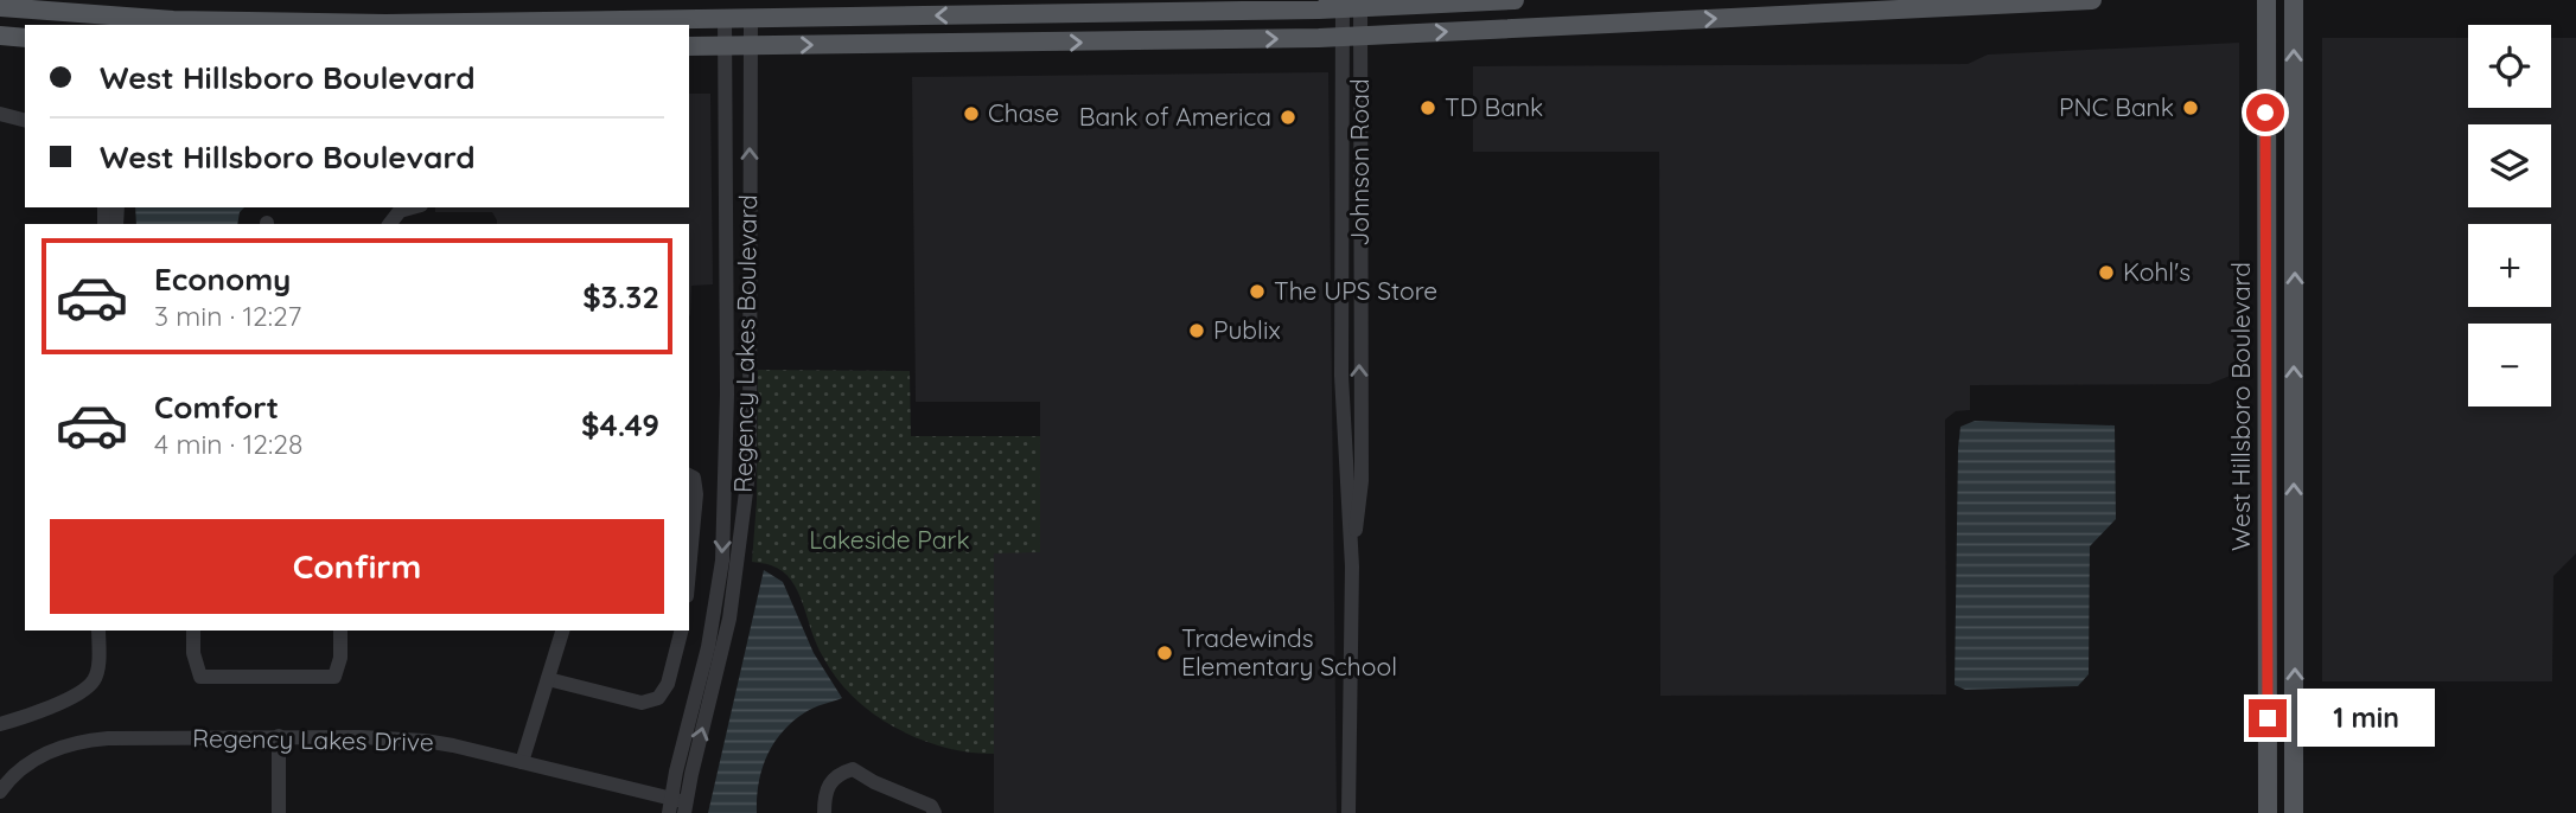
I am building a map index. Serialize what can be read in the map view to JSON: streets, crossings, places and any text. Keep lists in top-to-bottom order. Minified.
{"streets":{"main road":["West Hillsboro Boulevard"],"street":["Johnson Road","Regency Lakes Boulevard","Regency Lakes Drive"]},"crossings":[["Regency Lakes Boulevard","Regency Lakes Drive"]],"parks":["Lakeside Park"],"places":["TD Bank","PNC Bank","Chase","Bank of America","Kohl's","The UPS Store","Publix","Tradewinds Elementary School"],"page":{"map_buttons":["+","−"],"banner":["West Hillsboro Boulevard","West Hillsboro Boulevard"],"list":[{"name":"Economy","note":"3 min · 12:27","value":"$3.32"},{"name":"Comfort","note":"4 min · 12:28","value":"$4.49"}],"buttons":"Confirm","bubble":"1 min"}}
